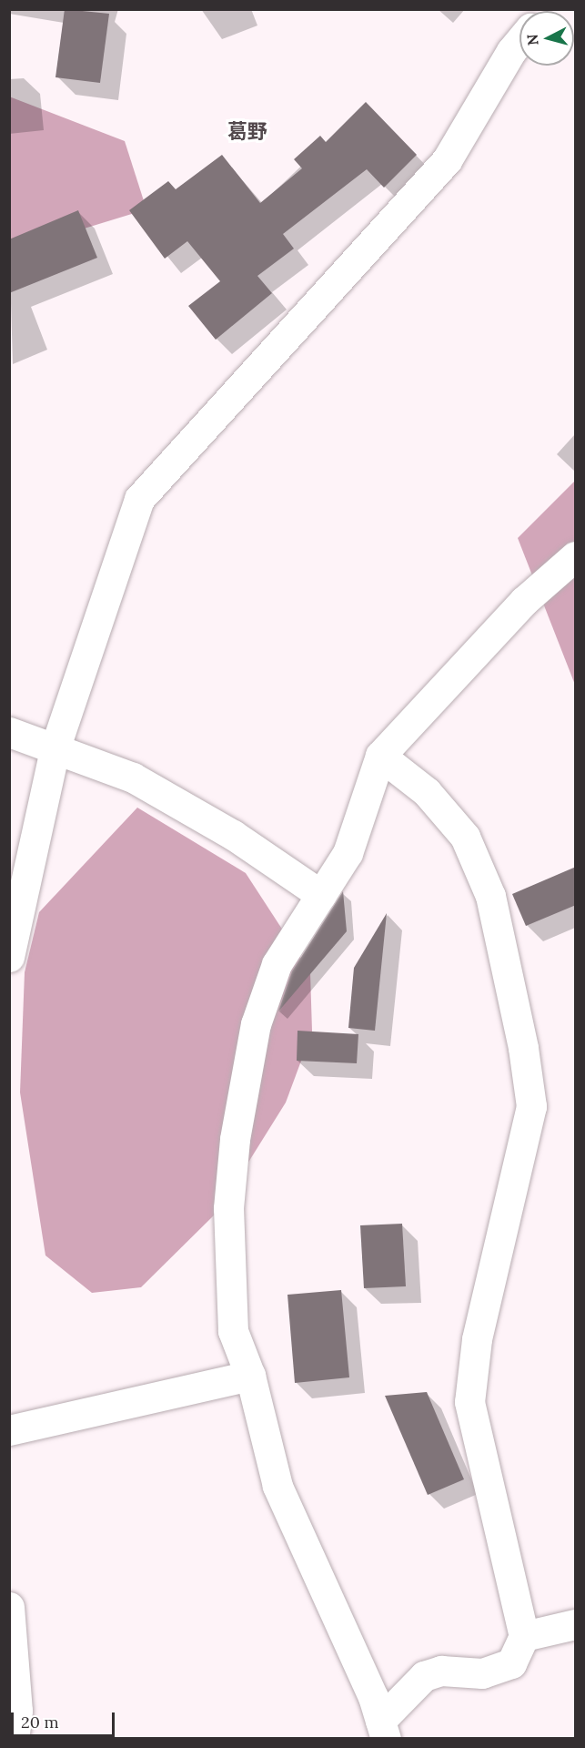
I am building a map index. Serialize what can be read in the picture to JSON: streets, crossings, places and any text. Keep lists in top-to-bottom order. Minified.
{"districts":["葛野"],"scale_bar":"20 m","north":"left"}
